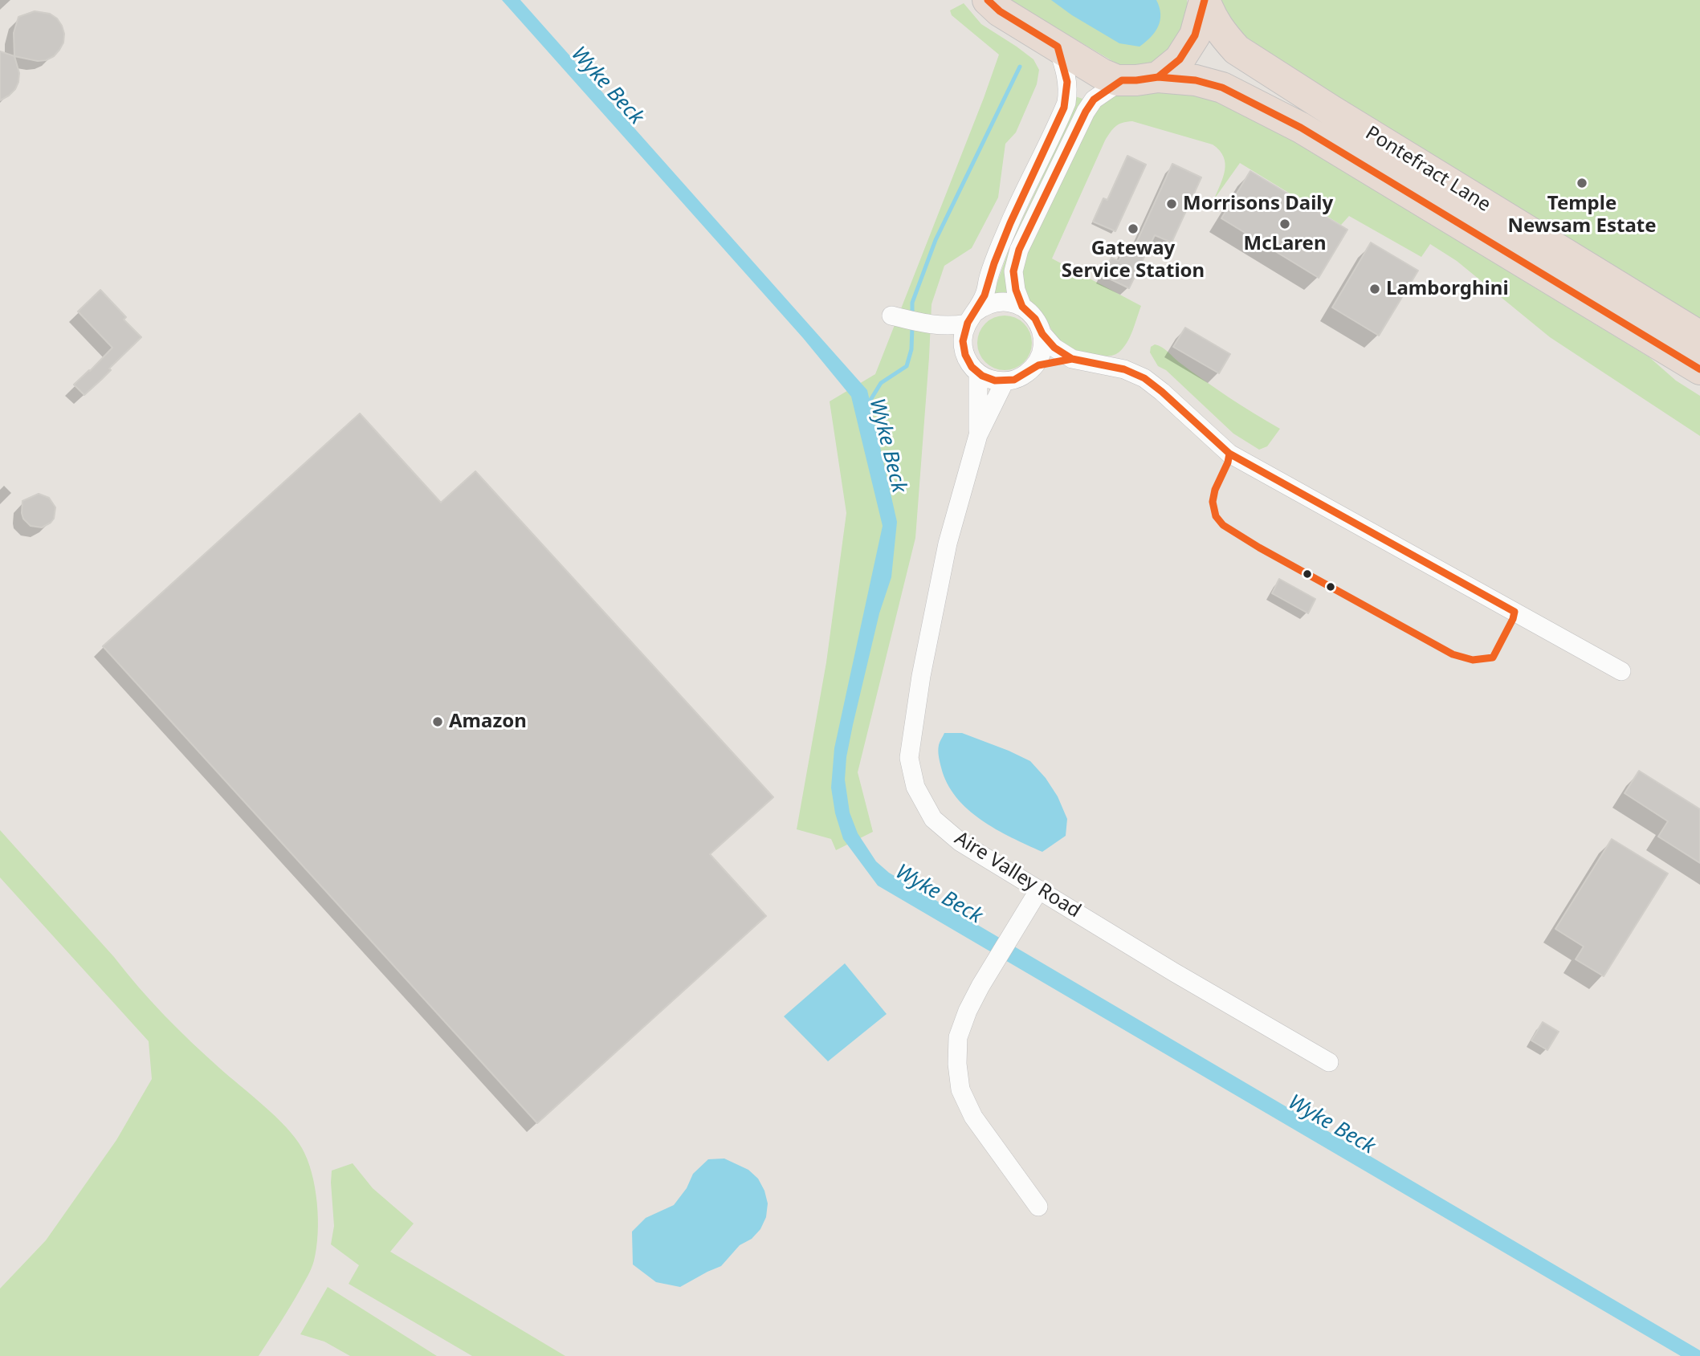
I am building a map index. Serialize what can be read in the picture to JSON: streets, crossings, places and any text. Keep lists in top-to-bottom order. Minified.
{"streets":{"highway":["Pontefract Lane"],"street":["Aire Valley Road"]},"water":["Wyke Beck"],"places":["Temple Newsam Estate","Morrisons Daily","McLaren","Gateway Service Station","Lamborghini","Amazon"]}
